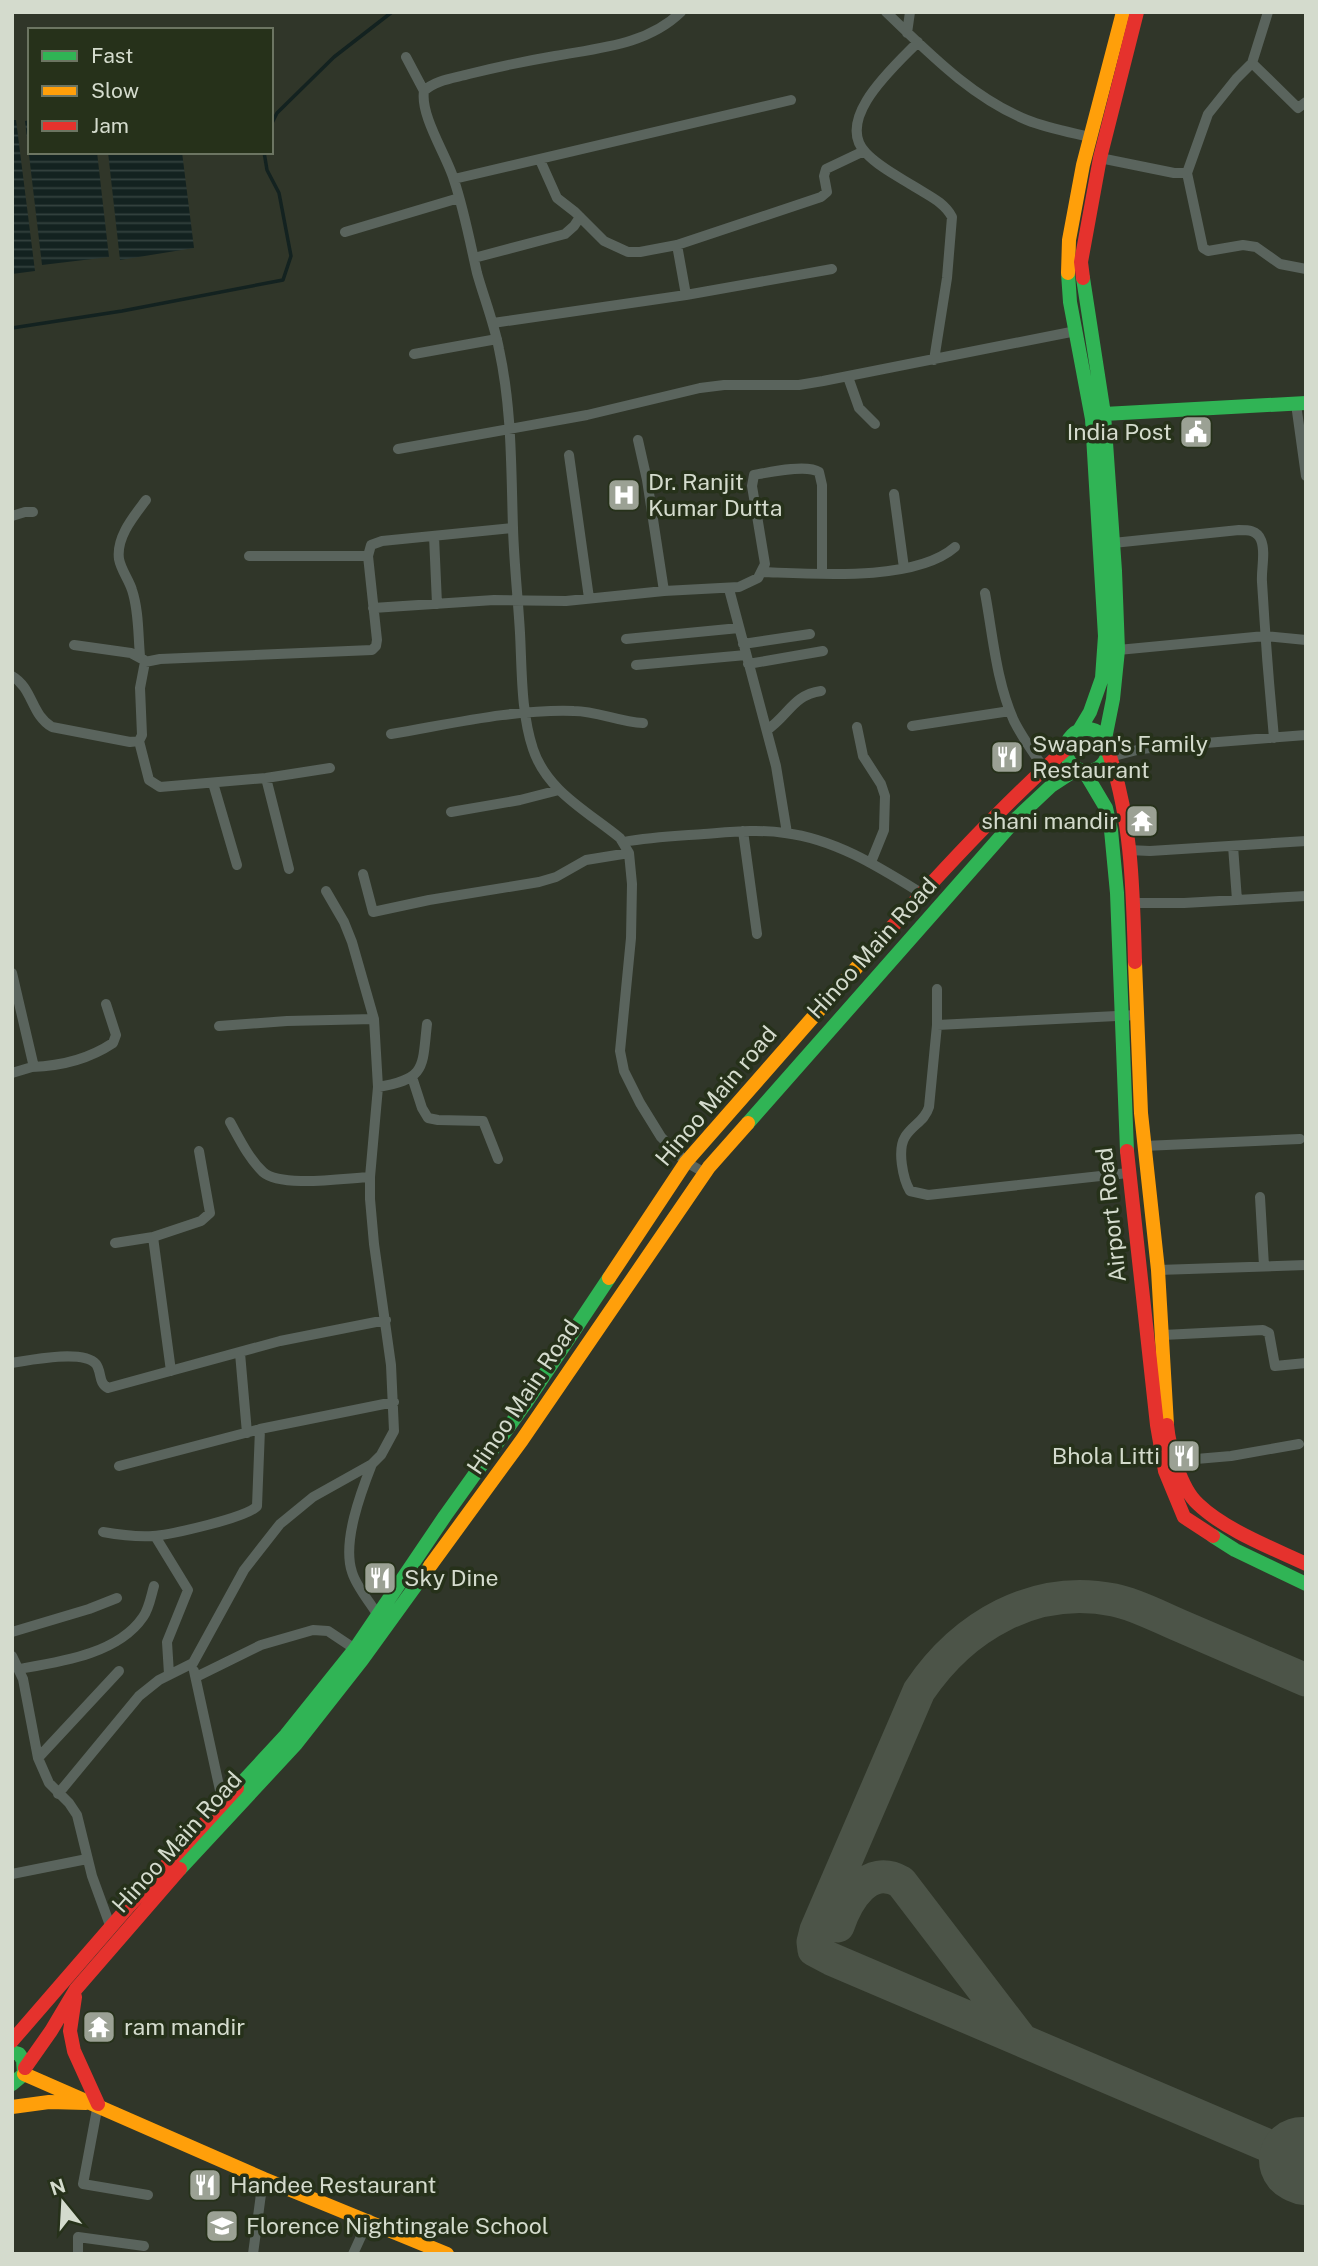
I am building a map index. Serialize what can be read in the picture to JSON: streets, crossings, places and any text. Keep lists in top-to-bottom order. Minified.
{"streets":{"main road":["Hinoo Main Road","Hinoo Main road","Airport Road"]},"crossings":[["Hinoo Main Road","Hinoo Main road"],["Hinoo Main Road","Airport Road"],["Hinoo Main road","Airport Road"]],"places":{"public building":["India Post"],"hospital":["Dr. Ranjit Kumar Dutta"],"restaurant":["Swapan's Family Restaurant","Bhola Litti","Sky Dine","Handee Restaurant"],"temple":["shani mandir","ram mandir"],"school or university":["Florence Nightingale School"]},"legend":["Fast","Slow","Jam"],"north":"top"}
